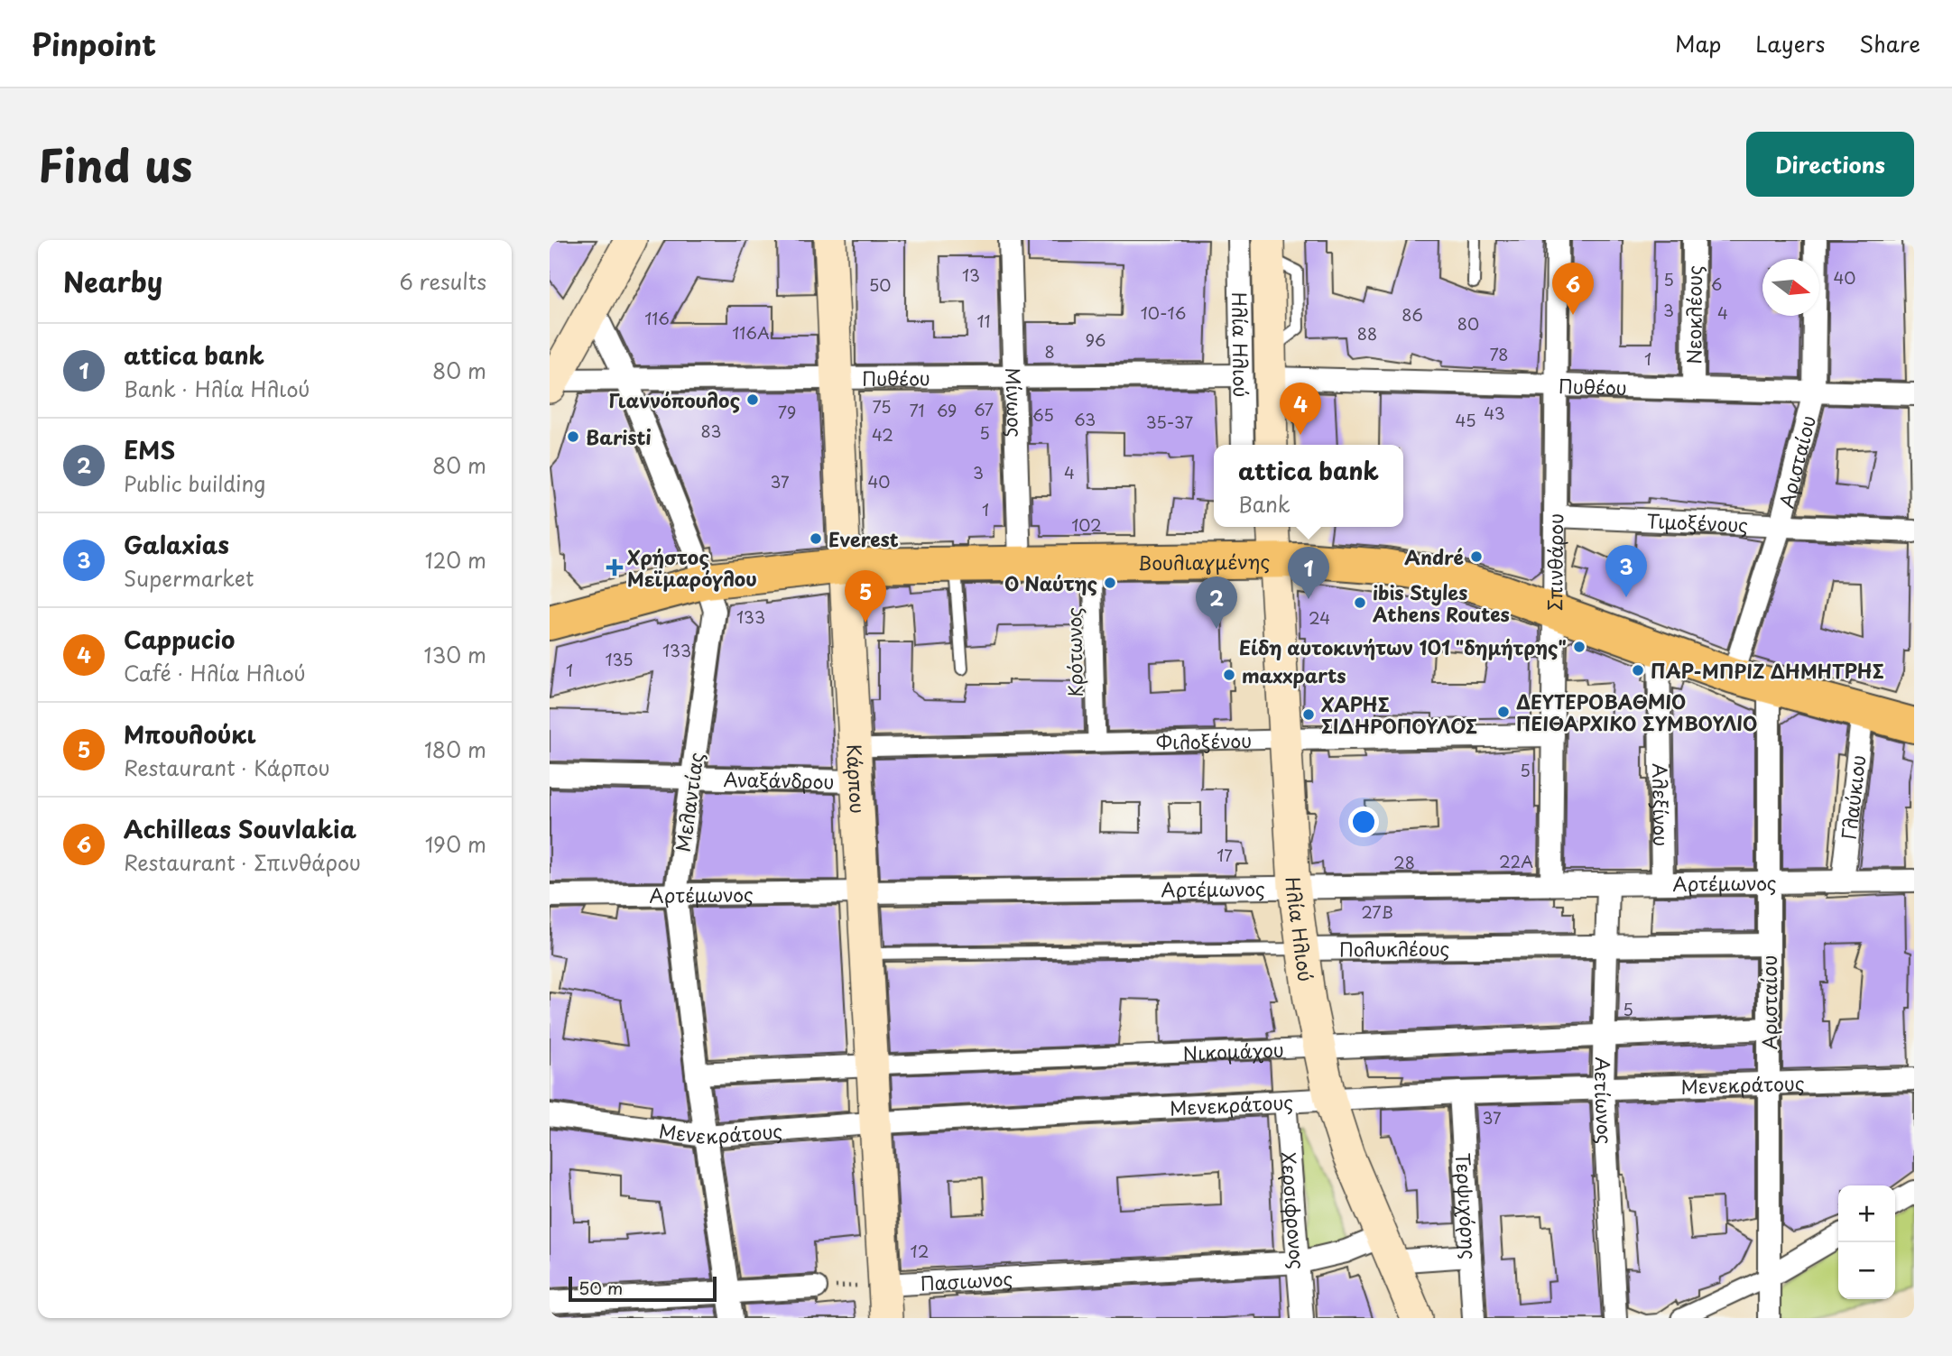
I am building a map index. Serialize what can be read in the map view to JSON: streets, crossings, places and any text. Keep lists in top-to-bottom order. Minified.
{"streets":{"main road":["Ηλία Ηλιού","Βουλιαγμένης","Κάρπου"],"street":["Νεοκλέους","Πυθέου","Μίνωος","Αρισταίου","Τιμοξένους","Σπινθάρου","Κρότωνος","Φιλοξένου","Αναξάνδρου","Γλαύκιου","Μελαντίας","Αλεξίνου","Αρτέμωνος","Πολυκλέους","Νικομάχου","Μενεκράτους","Αετίωνος","Τερψιχόρης","Χερσιφρονος","Πασιωνος"]},"crossings":[["Νεοκλέους","Πυθέου"],["Ηλία Ηλιού","Πυθέου"],["Ηλία Ηλιού","Βουλιαγμένης"],["Ηλία Ηλιού","Φιλοξένου"],["Ηλία Ηλιού","Αρτέμωνος"],["Ηλία Ηλιού","Πολυκλέους"],["Ηλία Ηλιού","Νικομάχου"],["Ηλία Ηλιού","Μενεκράτους"],["Ηλία Ηλιού","Πασιωνος"],["Πυθέου","Μίνωος"],["Πυθέου","Αρισταίου"],["Πυθέου","Σπινθάρου"],["Πυθέου","Κάρπου"],["Πυθέου","Μελαντίας"],["Μίνωος","Βουλιαγμένης"],["Αρισταίου","Τιμοξένους"],["Αρισταίου","Βουλιαγμένης"],["Αρισταίου","Αρτέμωνος"],["Αρισταίου","Πολυκλέους"],["Αρισταίου","Νικομάχου"],["Αρισταίου","Μενεκράτους"],["Τιμοξένους","Σπινθάρου"],["Βουλιαγμένης","Σπινθάρου"],["Βουλιαγμένης","Κρότωνος"],["Βουλιαγμένης","Κάρπου"],["Βουλιαγμένης","Γλαύκιου"],["Βουλιαγμένης","Μελαντίας"],["Βουλιαγμένης","Αλεξίνου"],["Σπινθάρου","Φιλοξένου"],["Σπινθάρου","Αρτέμωνος"],["Κρότωνος","Φιλοξένου"],["Φιλοξένου","Κάρπου"],["Κάρπου","Αναξάνδρου"],["Κάρπου","Αρτέμωνος"],["Κάρπου","Πολυκλέους"],["Κάρπου","Νικομάχου"],["Κάρπου","Μενεκράτους"],["Κάρπου","Πασιωνος"],["Αναξάνδρου","Μελαντίας"],["Γλαύκιου","Αρτέμωνος"],["Μελαντίας","Αρτέμωνος"],["Μελαντίας","Νικομάχου"],["Μελαντίας","Μενεκράτους"],["Αλεξίνου","Αρτέμωνος"],["Αρτέμωνος","Αετίωνος"],["Πολυκλέους","Αετίωνος"],["Νικομάχου","Αετίωνος"],["Μενεκράτους","Αετίωνος"],["Μενεκράτους","Τερψιχόρης"],["Μενεκράτους","Χερσιφρονος"],["Τερψιχόρης","Πασιωνος"],["Χερσιφρονος","Πασιωνος"]],"places":{"other":["Γιαννόπουλος","Baristi","Everest","André","Ο Ναύτης","ibis Styles Athens Routes","Είδη αυτοκινήτων 101 \"δημήτρης\"","ΠΑΡ-ΜΠΡΙΖ ΔΗΜΗΤΡΗΣ","maxxparts","ΔΕΥΤΕΡΟΒΑΘΜΙΟ ΠΕΙΘΑΡΧΙΚΟ ΣΥΜΒΟΥΛΙΟ","ΧΑΡΗΣ ΣΙΔΗΡΟΠΟΥΛΟΣ"],"health":["Χρήστος Μεϊμαρόγλου"]},"house_numbers":["13","40","5","6","50","3","10-16","4","86","116","11","80","116Α","88","96","8","78","1","75","67","71","69","79","43","65","63","45","35-37","83","5","42","3","4","37","40","1","102","133","24","133","135","1","5","17","22A","28","27B","5","37","12"],"scale_bar":"50 m","north":"right","page":{"header":"Pinpoint","nav":["Map","Layers","Share"],"title":"Find us","buttons":"Directions","heading":["Nearby","6 results"],"pins":["6","4","3","1","5","2"],"list":[{"mark":"1","name":"attica bank","note":"Bank · Ηλία Ηλιού","value":"80 m"},{"mark":"2","name":"EMS","note":"Public building","value":"80 m"},{"mark":"3","name":"Galaxias","note":"Supermarket","value":"120 m"},{"mark":"4","name":"Cappucio","note":"Café · Ηλία Ηλιού","value":"130 m"},{"mark":"5","name":"Μπουλούκι","note":"Restaurant · Κάρπου","value":"180 m"},{"mark":"6","name":"Achilleas Souvlakia","note":"Restaurant · Σπινθάρου","value":"190 m"}],"popup":["attica bank","Bank"],"map_buttons":["+","−"],"scale":"50 m"}}
